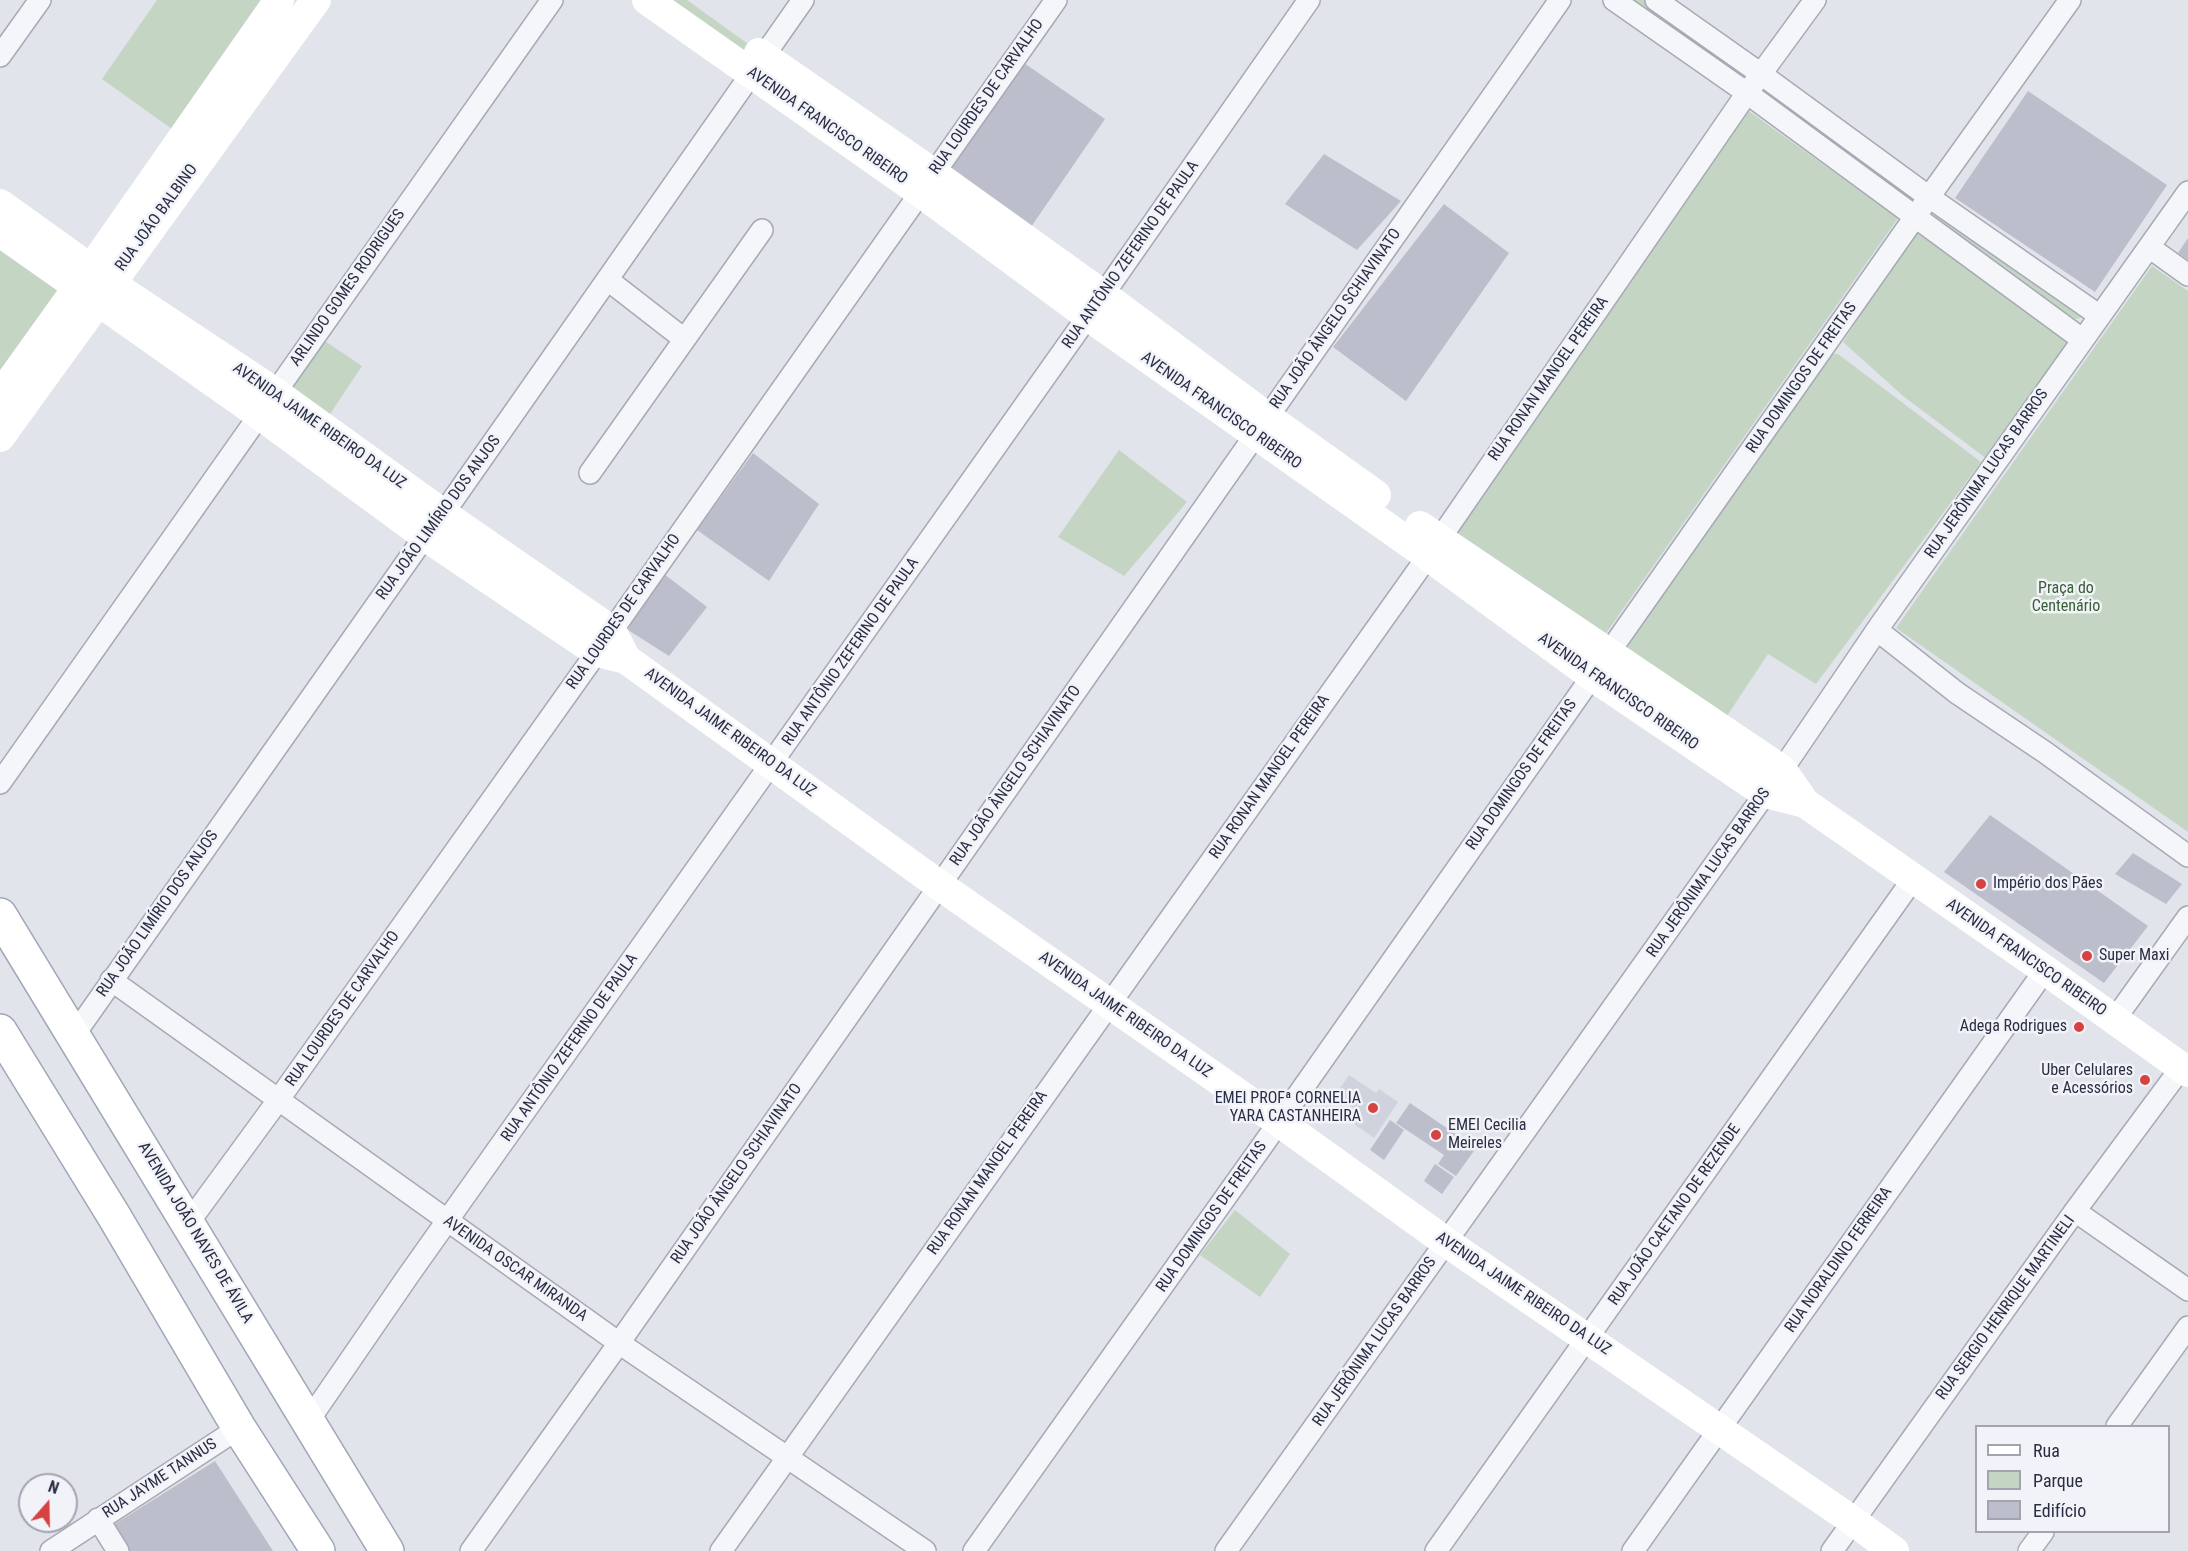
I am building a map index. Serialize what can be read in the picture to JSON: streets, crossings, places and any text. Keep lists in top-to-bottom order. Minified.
{"streets":{"main road":["AVENIDA JOÃO NAVES DE ÁVILA"],"street":["RUA LOURDES DE CARVALHO","AVENIDA FRANCISCO RIBEIRO","RUA JOÃO BALBINO","RUA ANTÔNIO ZEFERINO DE PAULA","ARLINDO GOMES RODRIGUES","RUA JOÃO ÂNGELO SCHIAVINATO","RUA DOMINGOS DE FREITAS","RUA RONAN MANOEL PEREIRA","AVENIDA JAIME RIBEIRO DA LUZ","RUA JERÔNIMA LUCAS BARROS","RUA JOÃO LIMÍRIO DOS ANJOS","RUA JOÃO CAETANO DE REZENDE","RUA NORALDINO FERREIRA","AVENIDA OSCAR MIRANDA","RUA SERGIO HENRIQUE MARTINELI","RUA JAYME TANNUS"]},"crossings":[["RUA LOURDES DE CARVALHO","AVENIDA FRANCISCO RIBEIRO"],["RUA LOURDES DE CARVALHO","AVENIDA JAIME RIBEIRO DA LUZ"],["RUA LOURDES DE CARVALHO","AVENIDA JOÃO NAVES DE ÁVILA"],["RUA LOURDES DE CARVALHO","AVENIDA OSCAR MIRANDA"],["AVENIDA FRANCISCO RIBEIRO","RUA ANTÔNIO ZEFERINO DE PAULA"],["AVENIDA FRANCISCO RIBEIRO","RUA JOÃO ÂNGELO SCHIAVINATO"],["AVENIDA FRANCISCO RIBEIRO","RUA DOMINGOS DE FREITAS"],["AVENIDA FRANCISCO RIBEIRO","RUA RONAN MANOEL PEREIRA"],["AVENIDA FRANCISCO RIBEIRO","RUA JERÔNIMA LUCAS BARROS"],["AVENIDA FRANCISCO RIBEIRO","RUA JOÃO LIMÍRIO DOS ANJOS"],["AVENIDA FRANCISCO RIBEIRO","RUA JOÃO CAETANO DE REZENDE"],["AVENIDA FRANCISCO RIBEIRO","RUA NORALDINO FERREIRA"],["AVENIDA FRANCISCO RIBEIRO","RUA SERGIO HENRIQUE MARTINELI"],["RUA JOÃO BALBINO","AVENIDA JAIME RIBEIRO DA LUZ"],["RUA ANTÔNIO ZEFERINO DE PAULA","AVENIDA JAIME RIBEIRO DA LUZ"],["RUA ANTÔNIO ZEFERINO DE PAULA","AVENIDA JOÃO NAVES DE ÁVILA"],["RUA ANTÔNIO ZEFERINO DE PAULA","AVENIDA OSCAR MIRANDA"],["ARLINDO GOMES RODRIGUES","AVENIDA JAIME RIBEIRO DA LUZ"],["RUA JOÃO ÂNGELO SCHIAVINATO","AVENIDA JAIME RIBEIRO DA LUZ"],["RUA JOÃO ÂNGELO SCHIAVINATO","AVENIDA OSCAR MIRANDA"],["RUA DOMINGOS DE FREITAS","AVENIDA JAIME RIBEIRO DA LUZ"],["RUA RONAN MANOEL PEREIRA","AVENIDA JAIME RIBEIRO DA LUZ"],["RUA RONAN MANOEL PEREIRA","AVENIDA OSCAR MIRANDA"],["AVENIDA JAIME RIBEIRO DA LUZ","RUA JERÔNIMA LUCAS BARROS"],["AVENIDA JAIME RIBEIRO DA LUZ","RUA JOÃO LIMÍRIO DOS ANJOS"],["AVENIDA JAIME RIBEIRO DA LUZ","RUA JOÃO CAETANO DE REZENDE"],["AVENIDA JAIME RIBEIRO DA LUZ","RUA NORALDINO FERREIRA"],["AVENIDA JAIME RIBEIRO DA LUZ","RUA SERGIO HENRIQUE MARTINELI"],["RUA JOÃO LIMÍRIO DOS ANJOS","AVENIDA JOÃO NAVES DE ÁVILA"],["RUA JOÃO LIMÍRIO DOS ANJOS","AVENIDA OSCAR MIRANDA"]],"parks":["Praça do Centenário"],"places":["Império dos Pães","Super Maxi","Adega Rodrigues","Uber Celulares e Acessórios","EMEI PROFª CORNELIA YARA CASTANHEIRA","EMEI Cecilia Meireles"],"legend":["Rua","Parque","Edifício"],"north":"top"}
